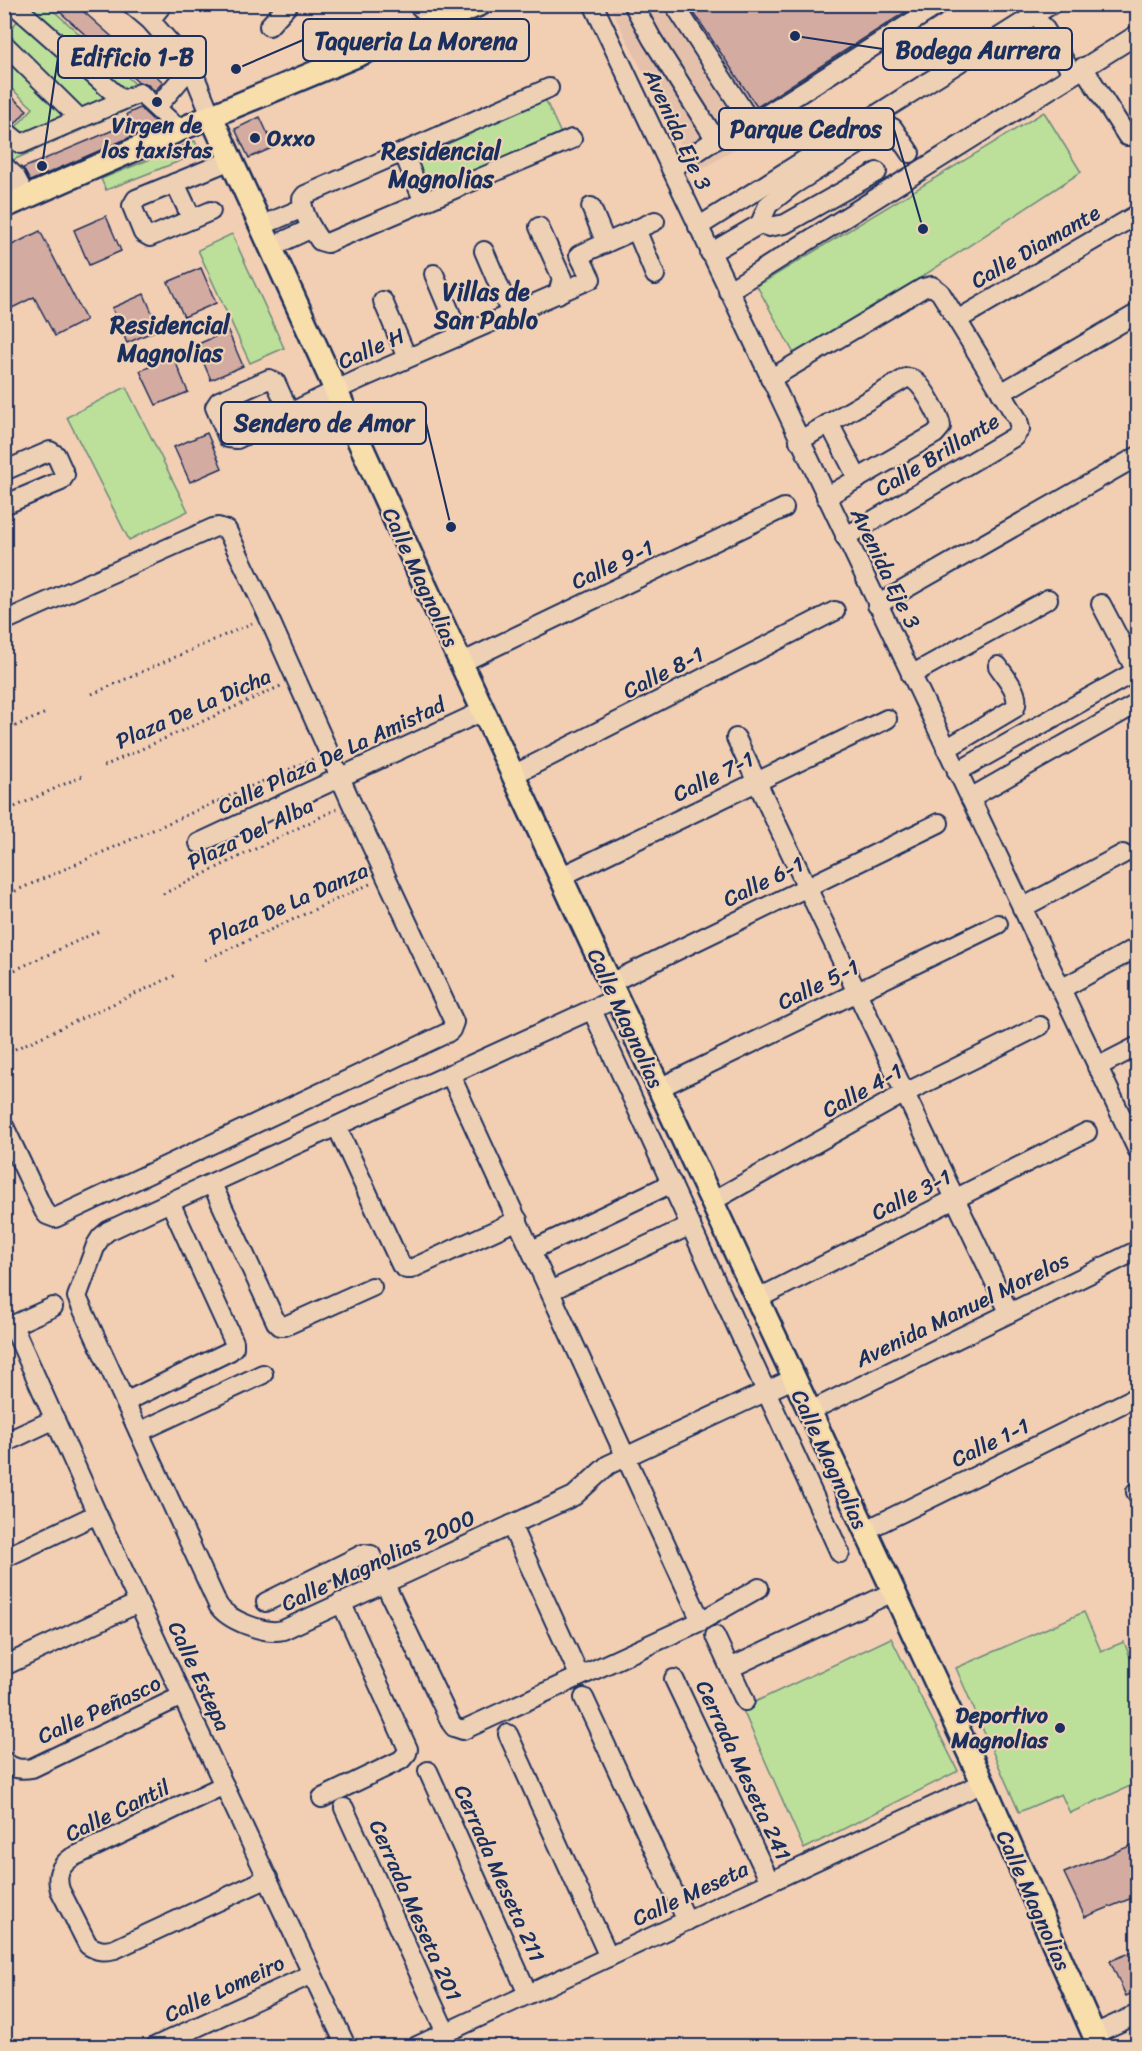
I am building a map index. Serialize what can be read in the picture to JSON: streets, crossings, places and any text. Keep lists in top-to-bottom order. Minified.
{"streets":{"main road":["Calle Magnolias"],"street":["Avenida Eje 3","Calle Diamante","Calle H","Calle Brillante","Calle 9-1","Calle 8-1","Calle Plaza De La Amistad","Calle 7-1","Calle 6-1","Calle 5-1","Calle 4-1","Calle 3-1","Avenida Manuel Morelos","Calle 1-1","Calle Magnolias 2000","Calle Estepa","Calle Peñasco","Cerrada Meseta 241","Calle Cantil","Cerrada Meseta 211","Calle Meseta","Cerrada Meseta 201","Calle Lomeiro"],"path":["Plaza De La Dicha","Plaza Del Alba","Plaza De La Danza"]},"crossings":[["Avenida Eje 3","Calle Brillante"],["Calle H","Calle Magnolias"],["Calle 9-1","Calle Magnolias"],["Calle Magnolias","Calle 8-1"],["Calle Magnolias","Calle Plaza De La Amistad"],["Calle Magnolias","Calle 7-1"],["Calle Magnolias","Calle 6-1"],["Calle Magnolias","Calle 5-1"],["Calle Magnolias","Calle 4-1"],["Calle Magnolias","Calle 3-1"],["Calle Magnolias","Avenida Manuel Morelos"],["Calle Magnolias","Calle 1-1"],["Calle Magnolias","Calle Magnolias 2000"],["Calle Magnolias","Calle Meseta"],["Calle 6-1","Calle Magnolias 2000"],["Calle Estepa","Calle Peñasco"],["Calle Estepa","Calle Cantil"],["Calle Estepa","Calle Lomeiro"],["Cerrada Meseta 241","Calle Meseta"],["Cerrada Meseta 211","Calle Meseta"],["Calle Meseta","Cerrada Meseta 201"]],"districts":["Residencial Magnolias","Villas de San Pablo","Residencial Magnolias"],"places":["Bodega Aurrera","Taqueria La Morena","Virgen de los taxistas","Oxxo","Edificio 1-B","Parque Cedros","Sendero de Amor","Deportivo Magnolias"]}
